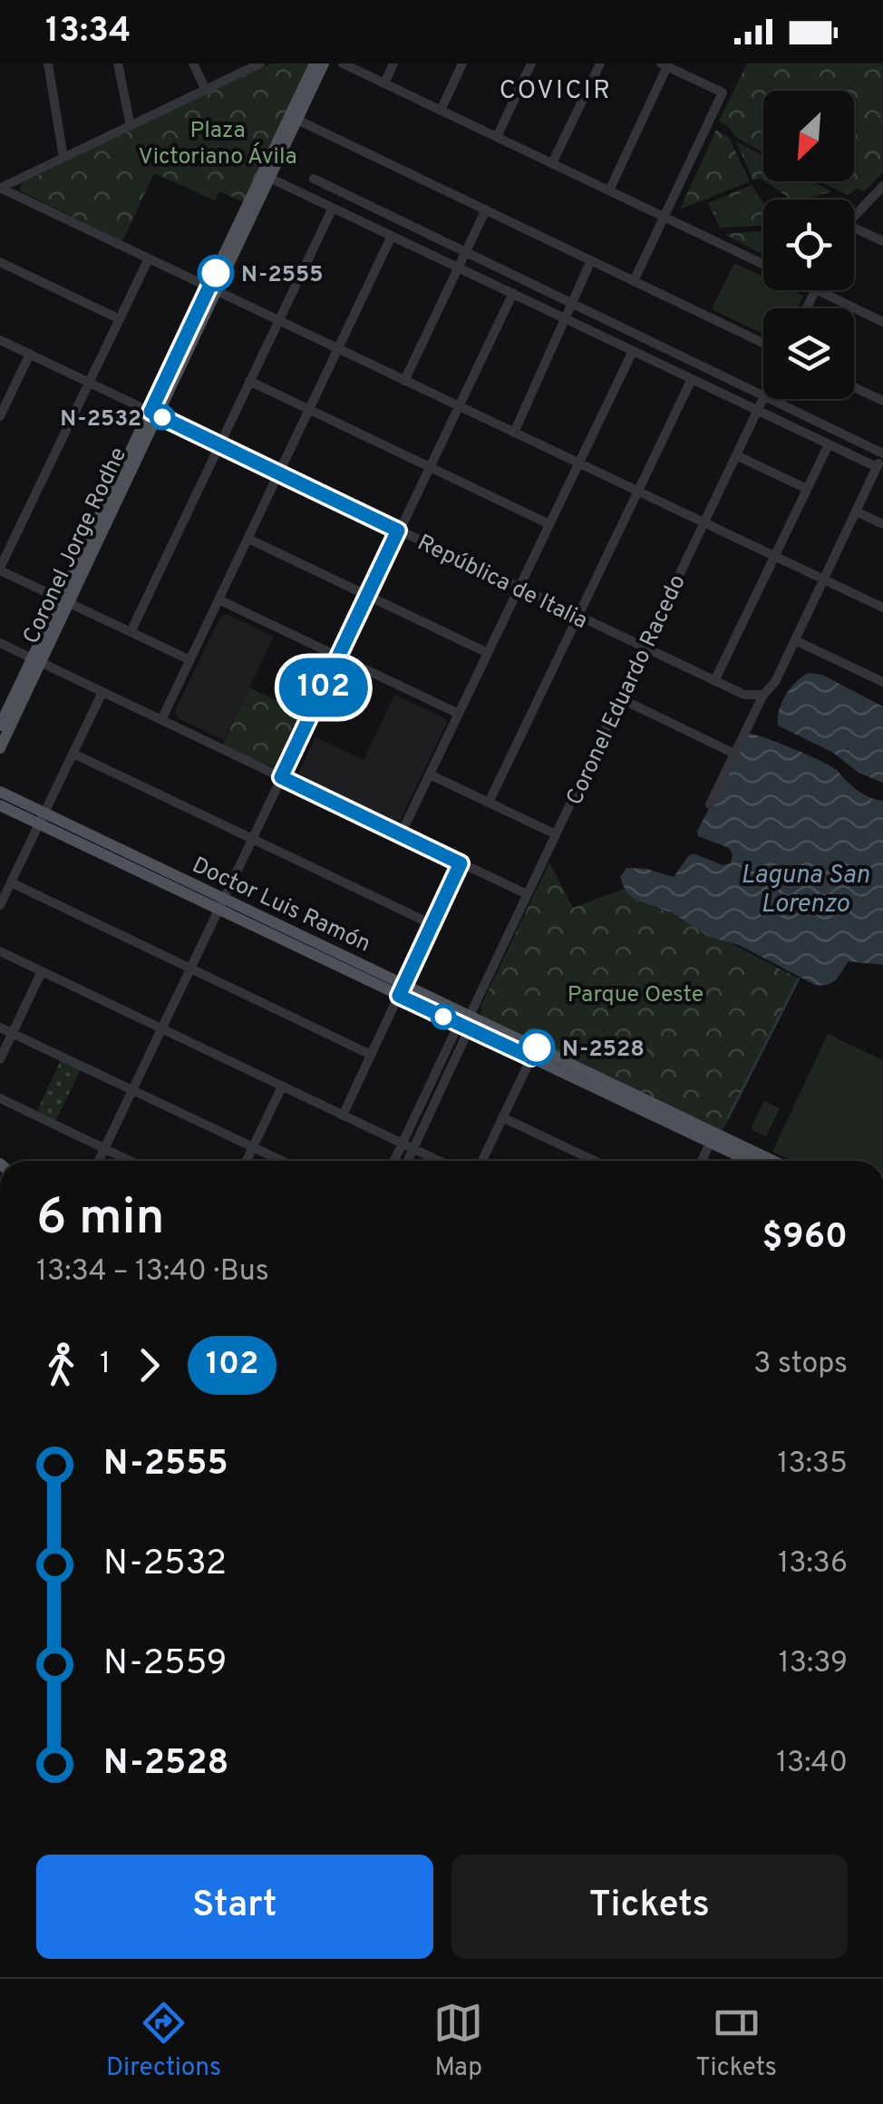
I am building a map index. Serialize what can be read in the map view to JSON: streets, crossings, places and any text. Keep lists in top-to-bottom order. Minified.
{"streets":{"main road":["Coronel Jorge Rodhe","Doctor Luis Ramón"],"street":["República de Italia","Coronel Eduardo Racedo"]},"crossings":[["Coronel Jorge Rodhe","República de Italia"],["República de Italia","Coronel Eduardo Racedo"],["Coronel Eduardo Racedo","Doctor Luis Ramón"]],"districts":["COVICIR"],"water":["Laguna San Lorenzo"],"parks":["Plaza Victoriano Ávila","Parque Oeste"],"places":["N-2555","N-2532","N-2528"],"lines":["bus line 102"],"north":"bottom left","page":{"status":"13:34","on_map":"102","heading":["6 min","13:34 – 13:40 · Bus","$960"],"legs":["1","102","3 stops"],"list":[{"name":"N-2555","value":"13:35"},{"name":"N-2532","value":"13:36"},{"name":"N-2559","value":"13:39"},{"name":"N-2528","value":"13:40"}],"buttons":["Start","Tickets"],"tabs":["Directions","Map","Tickets"]}}
